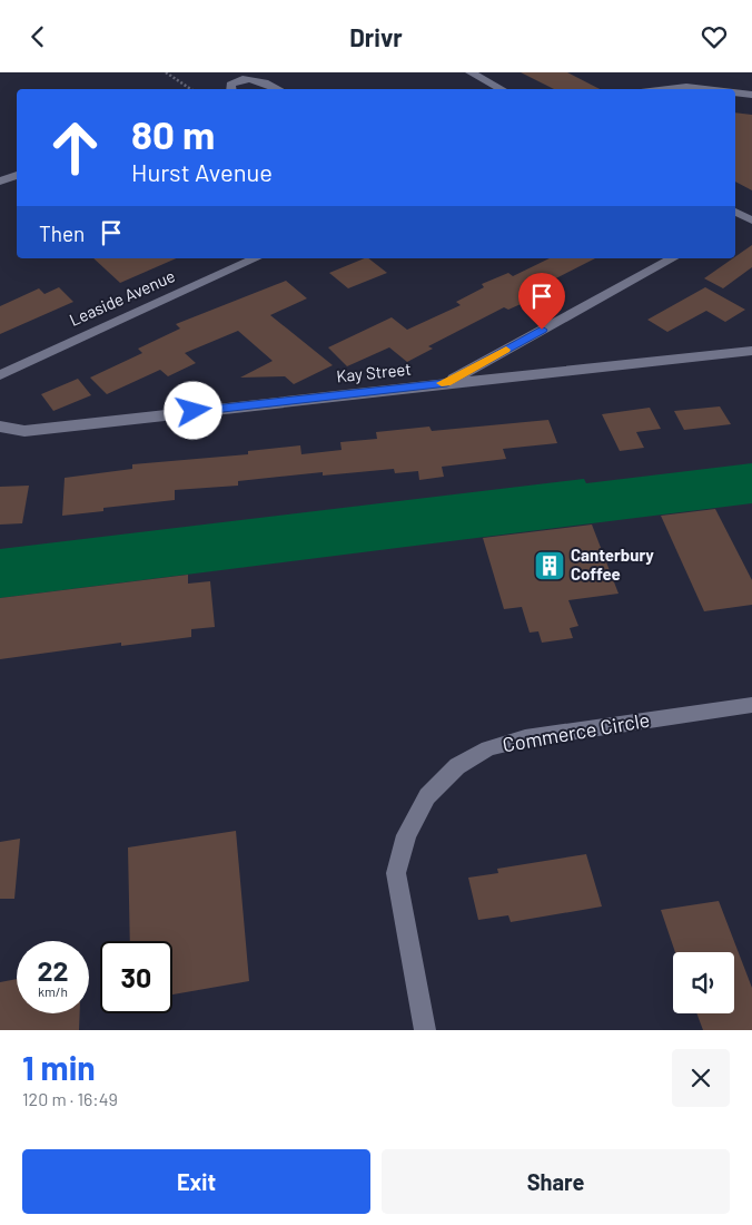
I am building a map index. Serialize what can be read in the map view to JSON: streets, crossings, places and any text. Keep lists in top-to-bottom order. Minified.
{"streets":{"street":["Leaside Avenue","Kay Street","Commerce Circle"]},"places":{"building":["Canterbury Coffee"]},"page":{"header":"Drivr","turn":["80 m","Hurst Avenue"],"then":"Then","speed":"22 km/h","limit":"30","heading":["1 min","120 m · 16:49"],"buttons":["Exit","Share"]}}
